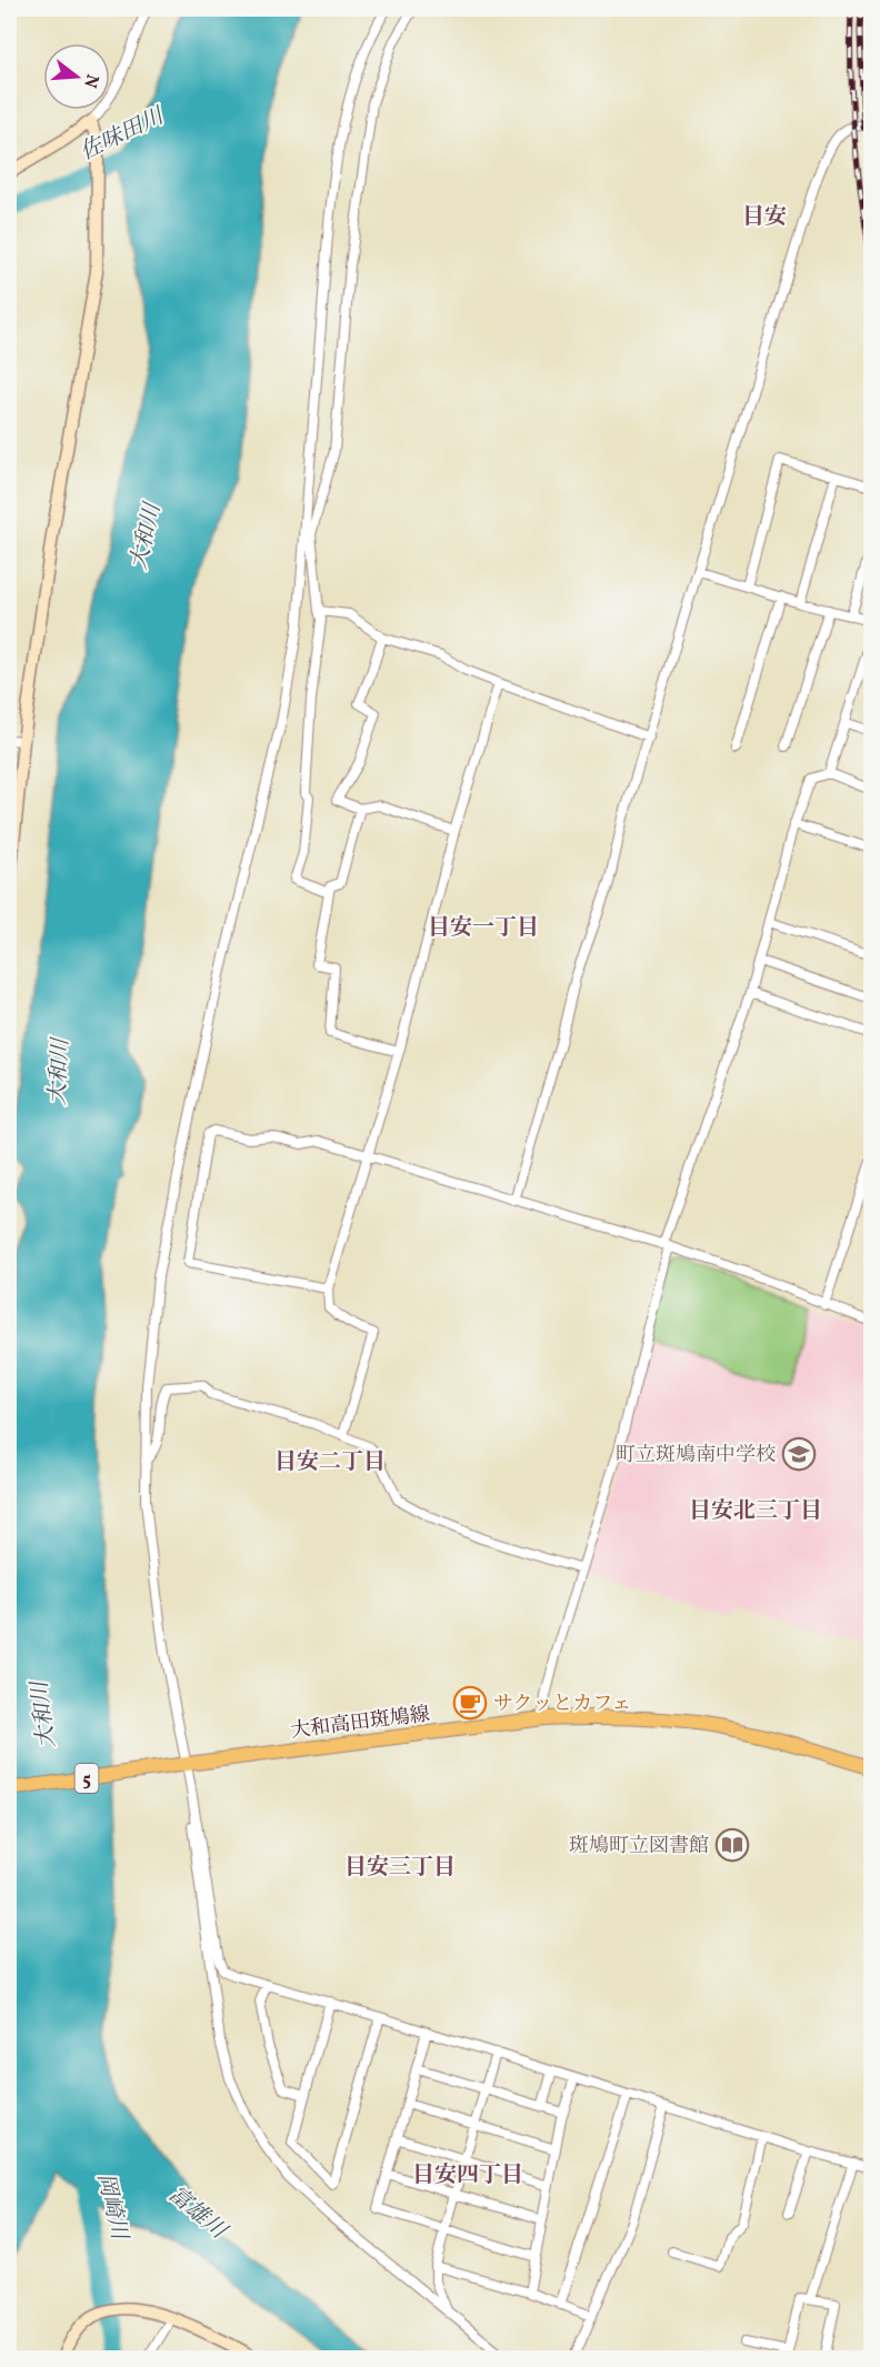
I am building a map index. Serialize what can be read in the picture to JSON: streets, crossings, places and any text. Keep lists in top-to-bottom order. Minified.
{"streets":{"main road":["大和高田斑鳩線","5"]},"districts":["目安","目安一丁目","目安二丁目","目安北三丁目","目安三丁目","目安四丁目"],"water":["佐味田川","大和川","岡崎川","富雄川"],"places":{"school or university":["町立斑鳩南中学校"],"cafe":["サクッとカフェ"],"library":["斑鳩町立図書館"]},"north":"right"}
